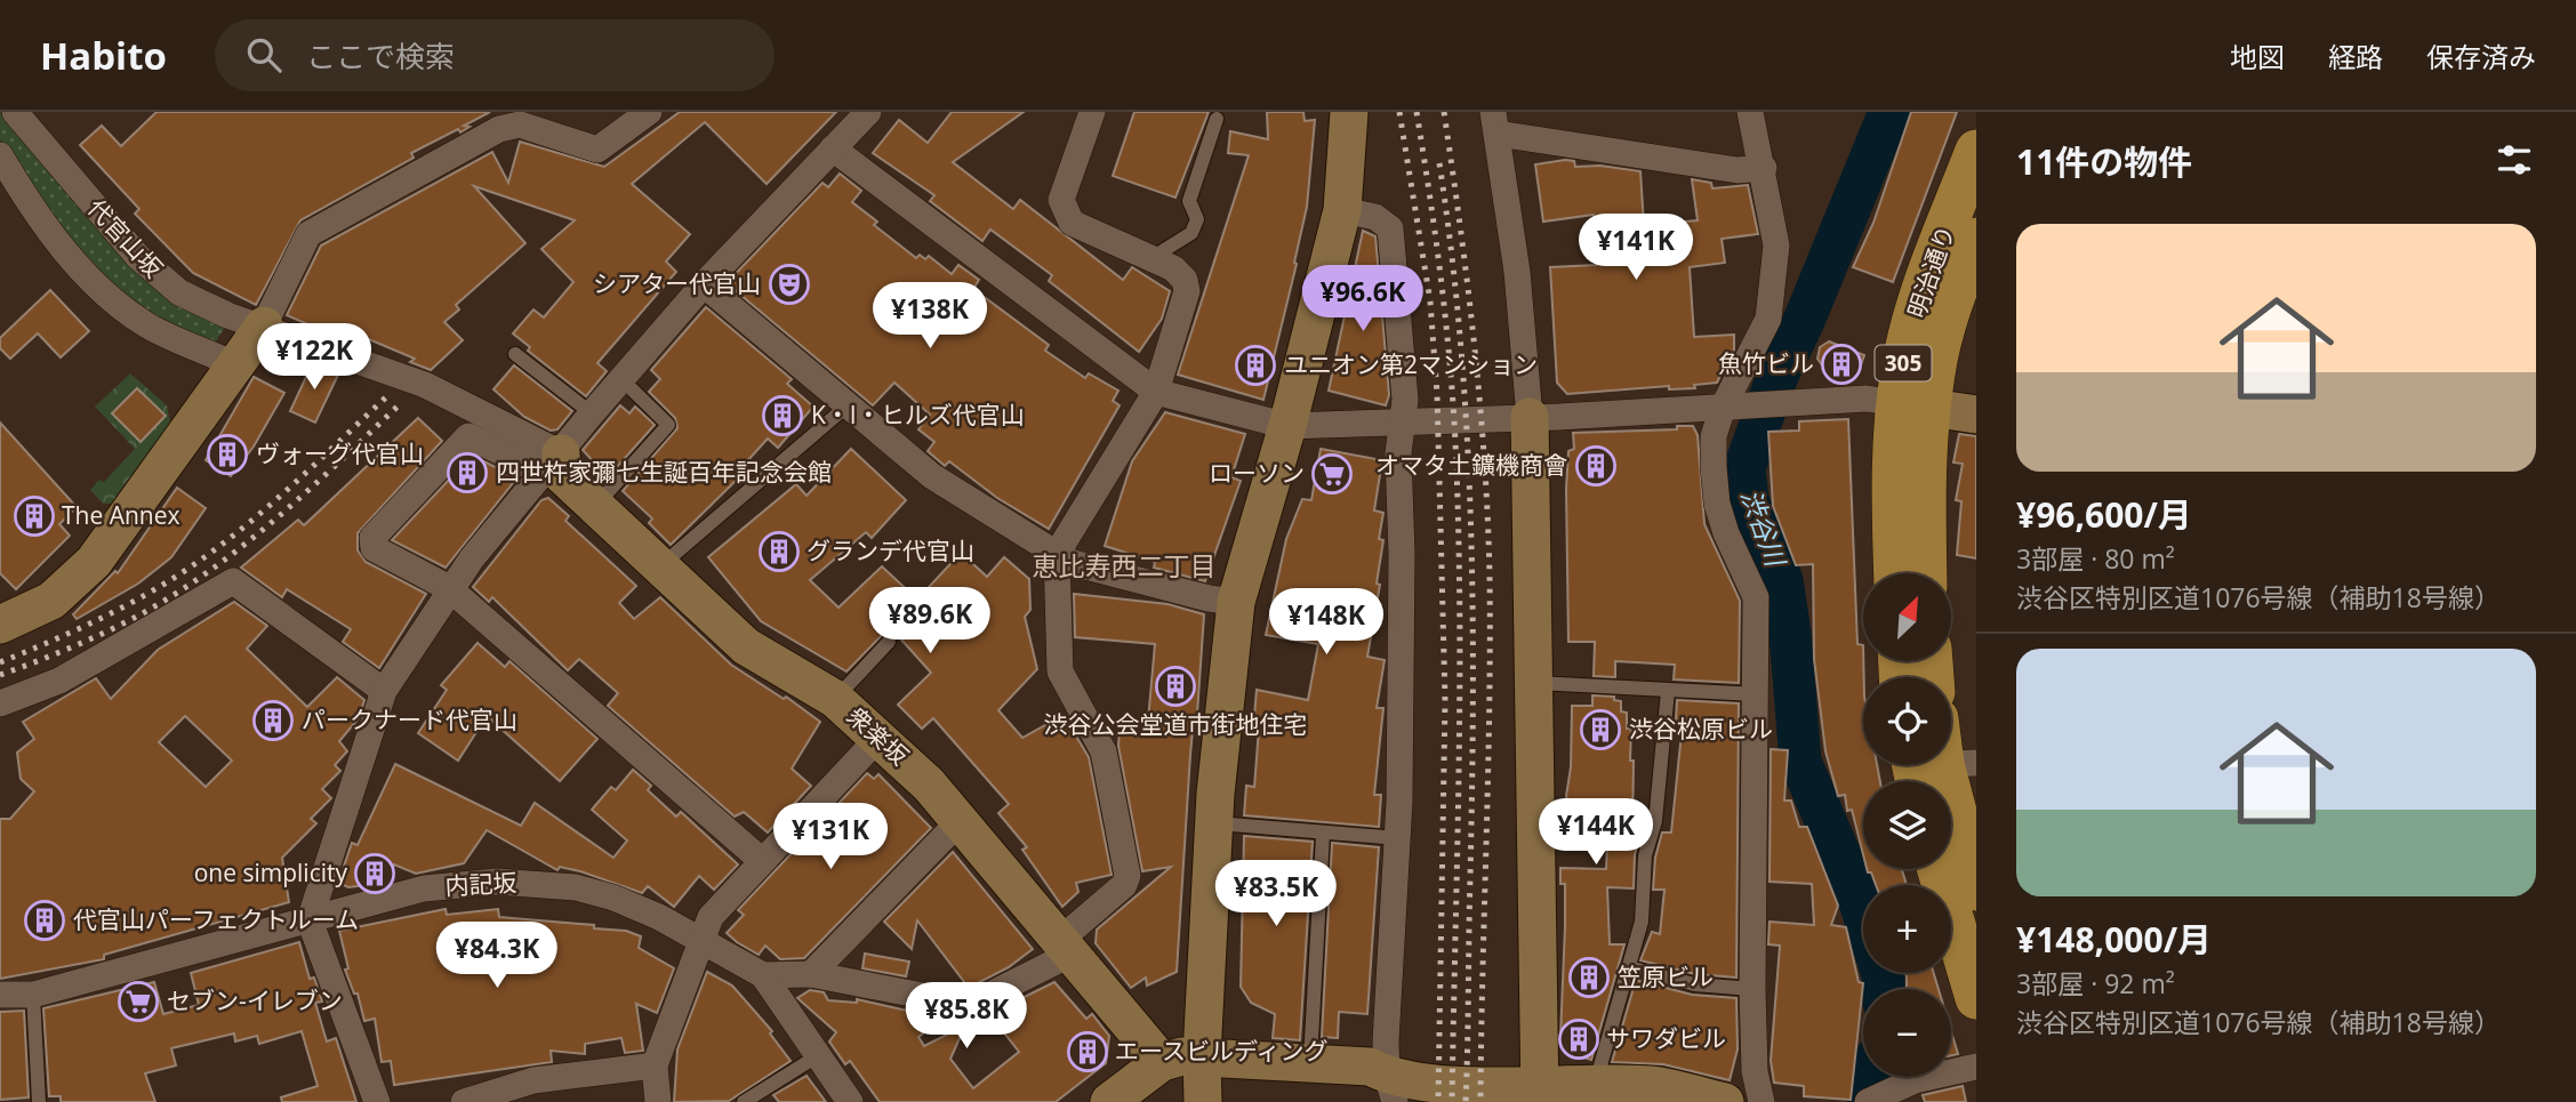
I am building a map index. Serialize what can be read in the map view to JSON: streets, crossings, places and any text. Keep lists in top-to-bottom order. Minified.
{"streets":{"main road":["明治通り","305"],"street":["代官山坂","衆楽坂","内記坂"]},"crossings":[["代官山坂","衆楽坂"]],"districts":["恵比寿西二丁目"],"water":["渋谷川"],"places":{"theatre":["シアター代官山"],"building":["魚竹ビル","ユニオン第2マンション","K・I・ヒルズ代官山","ヴォーグ代官山","オマタ土鑛機商會","四世杵家彌七生誕百年記念会館","The Annex","グランデ代官山","渋谷公会堂道市街地住宅","パークナード代官山","渋谷松原ビル","one simplicity","代官山パーフェクトルーム","笠原ビル","サワダビル","エースビルディング"],"supermarket":["ローソン","セブン-イレブン"]},"north":"top right","page":{"header":"Habito","search":"ここで検索","nav":["地図","経路","保存済み"],"heading":"11件の物件","list":[{"name":"¥96,600/月","note":"3部屋 · 80 m² · 渋谷区特別区道1076号線（補助18号線）"},{"name":"¥148,000/月","note":"3部屋 · 92 m² · 渋谷区特別区道1076号線（補助18号線）"}],"price":["¥141K","¥96.6K","¥138K","¥122K","¥89.6K","¥148K","¥144K","¥131K","¥83.5K","¥84.3K","¥85.8K"],"map_buttons":["+","−"]}}
